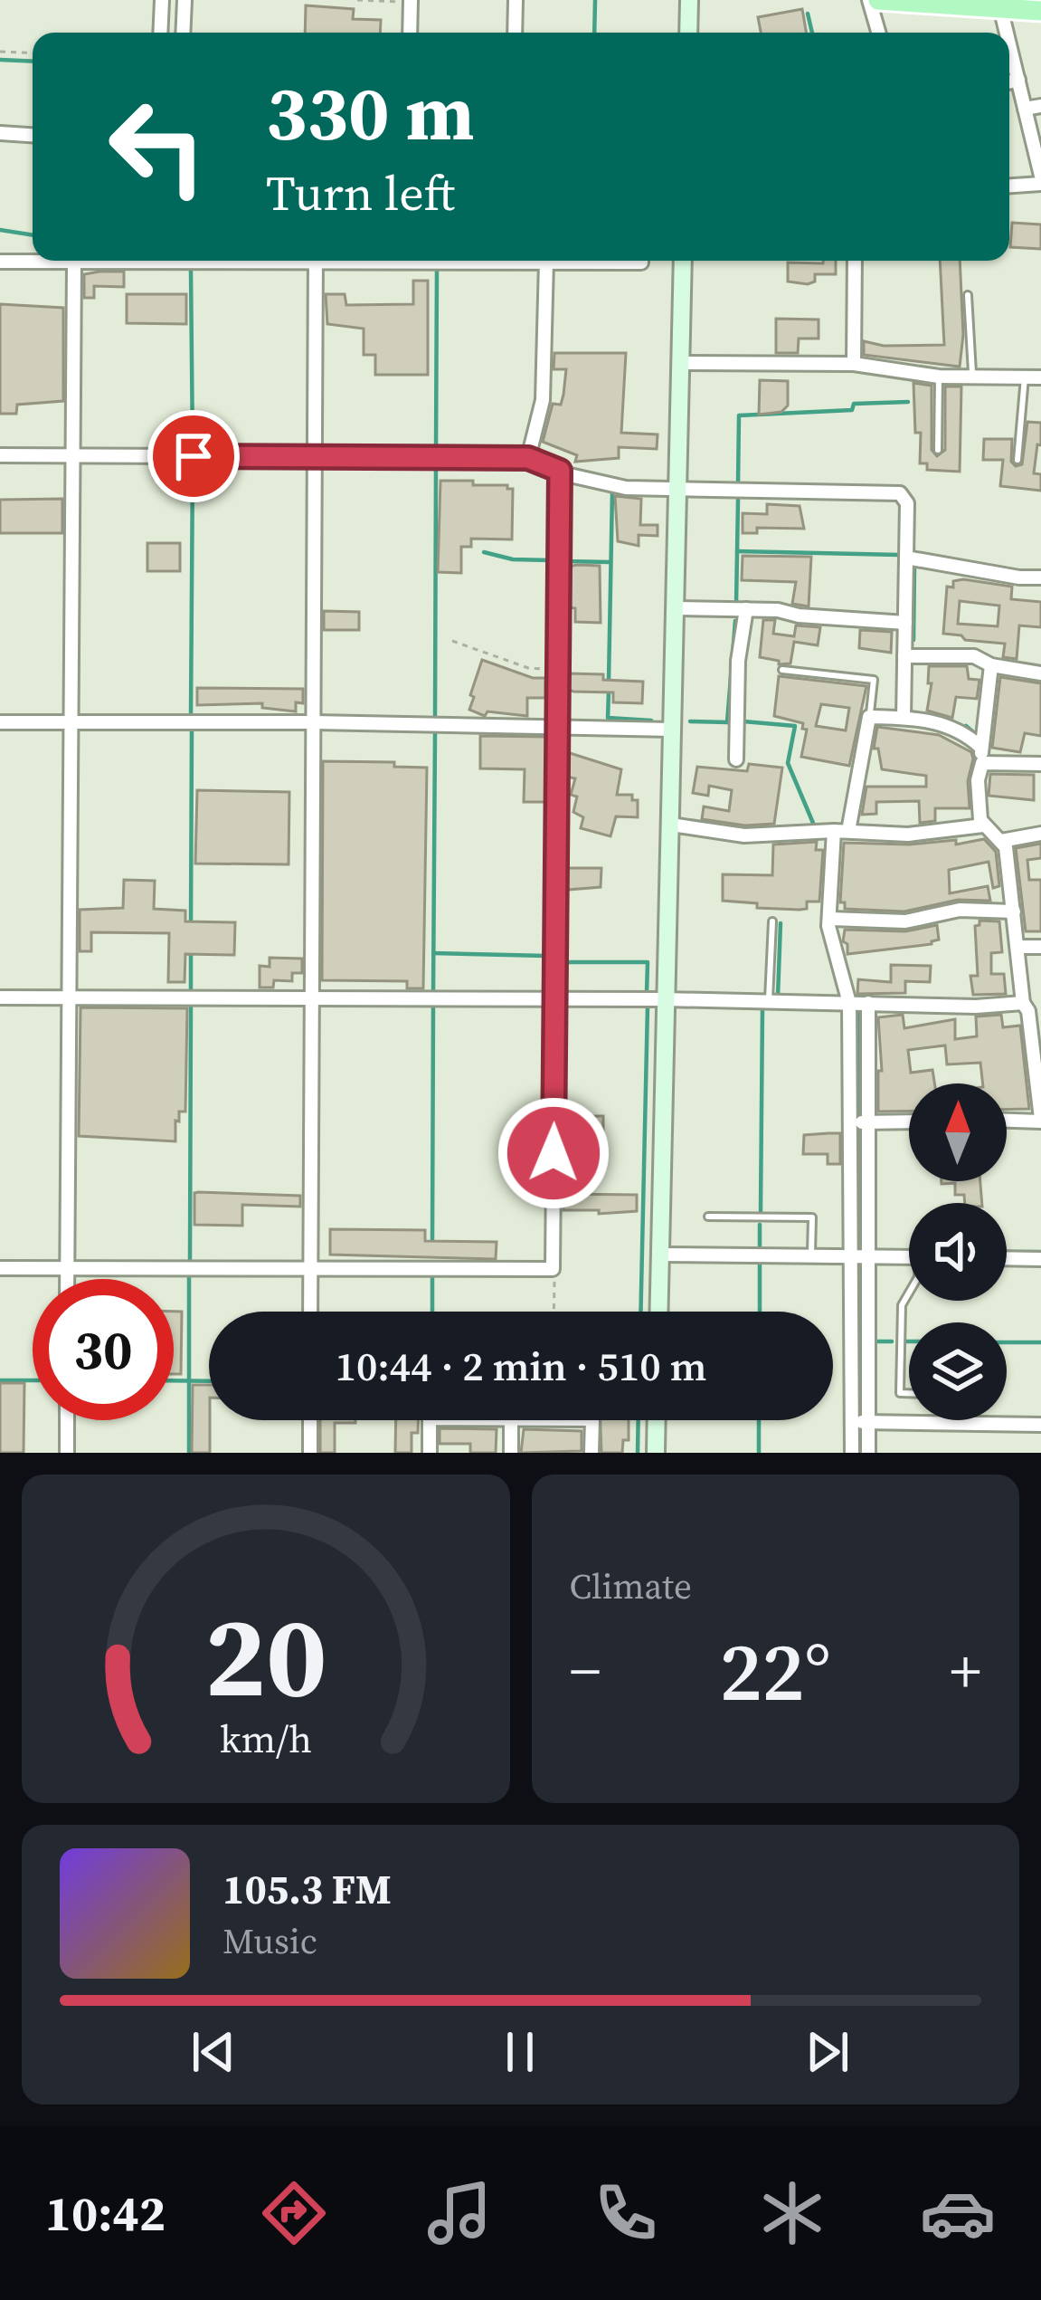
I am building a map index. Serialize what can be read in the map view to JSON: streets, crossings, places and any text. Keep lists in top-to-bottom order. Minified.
{"north":"top","page":{"turn":["330 m","Turn left"],"limit":"30","trip":"10:44 · 2 min · 510 m","tile":"Climate","heat":["−","22°","+"],"song":["105.3 FM","Music"],"tabs":"10:42","gauge":["20","km/h"]}}
